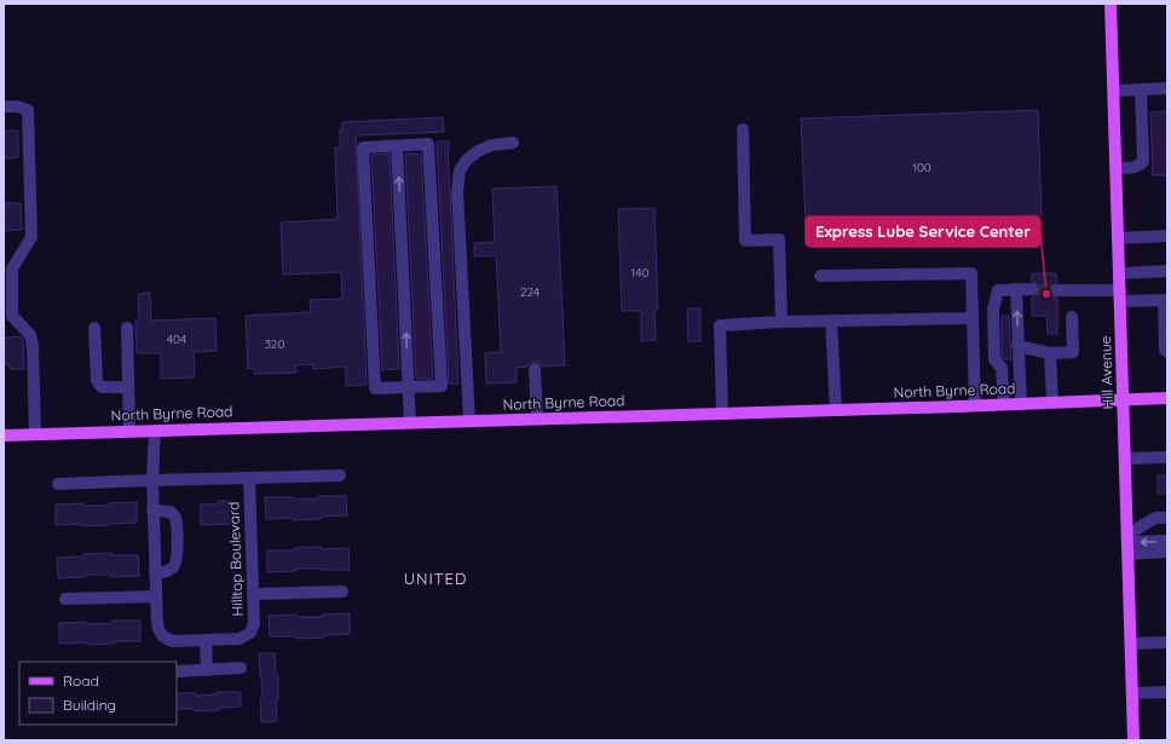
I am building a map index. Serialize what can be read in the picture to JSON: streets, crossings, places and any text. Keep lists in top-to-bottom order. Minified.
{"streets":{"main road":["Hill Avenue","North Byrne Road"],"street":["Hilltop Boulevard"]},"crossings":[["Hill Avenue","North Byrne Road"],["North Byrne Road","Hilltop Boulevard"]],"districts":["UNITED"],"places":["Express Lube Service Center"],"house_numbers":["100","140","224","404","320"],"legend":["Road","Building"]}
